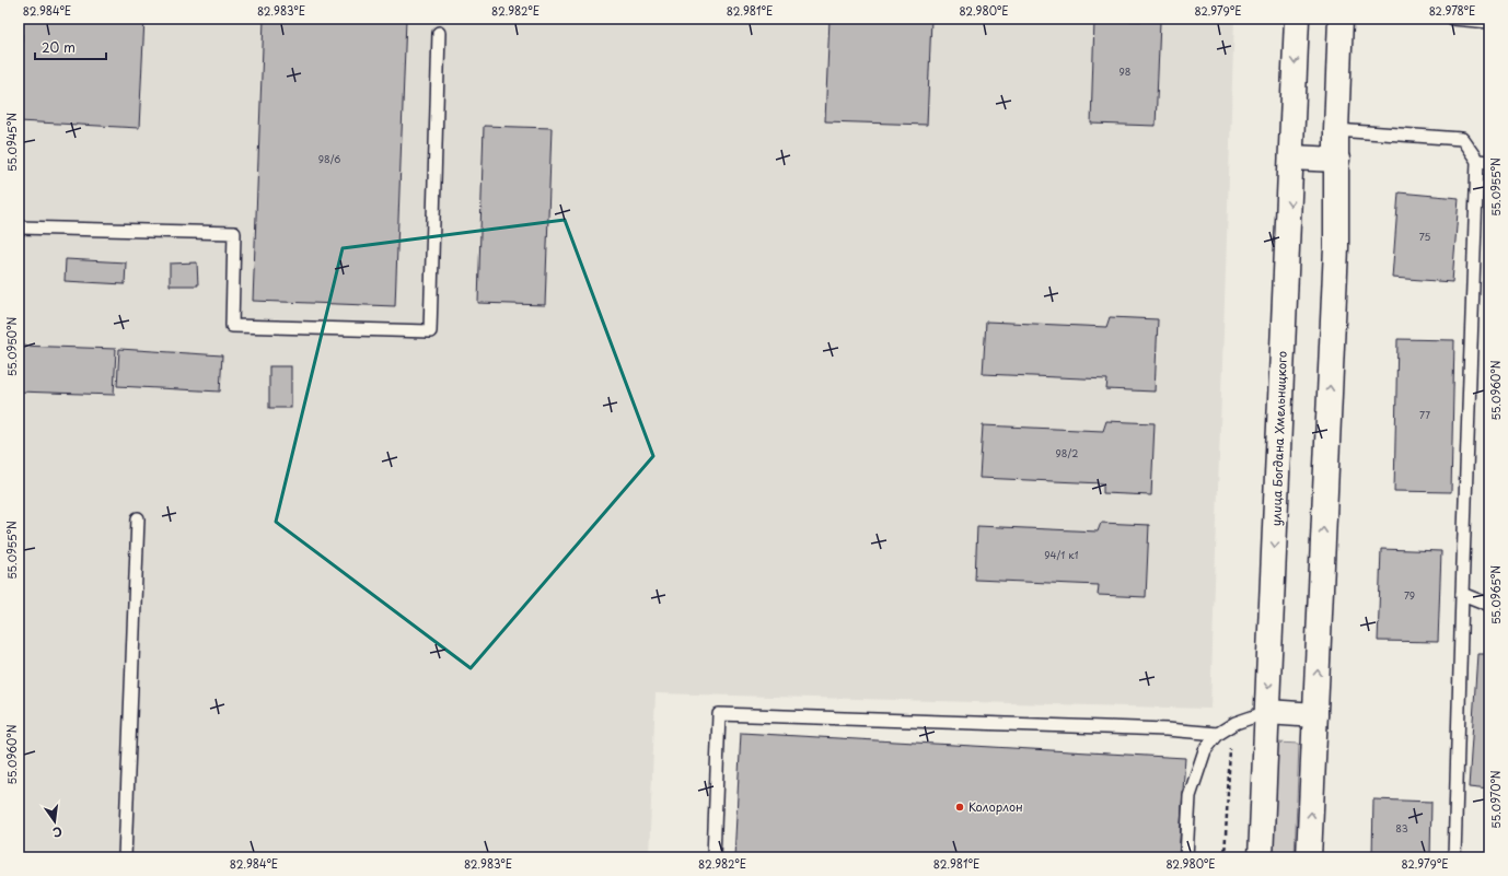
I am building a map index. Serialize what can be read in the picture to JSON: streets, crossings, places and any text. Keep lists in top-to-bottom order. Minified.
{"streets":{"highway":["улица Богдана Хмельницкого"]},"places":["Колорлон"],"house_numbers":["98","98/6","75","77","98/2","94/1 к1","79","83"],"scale_bar":"20 m","north":"bottom","coordinates":["82.984°E","82.983°E","82.982°E","82.981°E","82.980°E","82.979°E","82.978°E","55.0945°N","55.0955°N","55.0950°N","55.0960°N","55.0965°N","55.0970°N"]}
